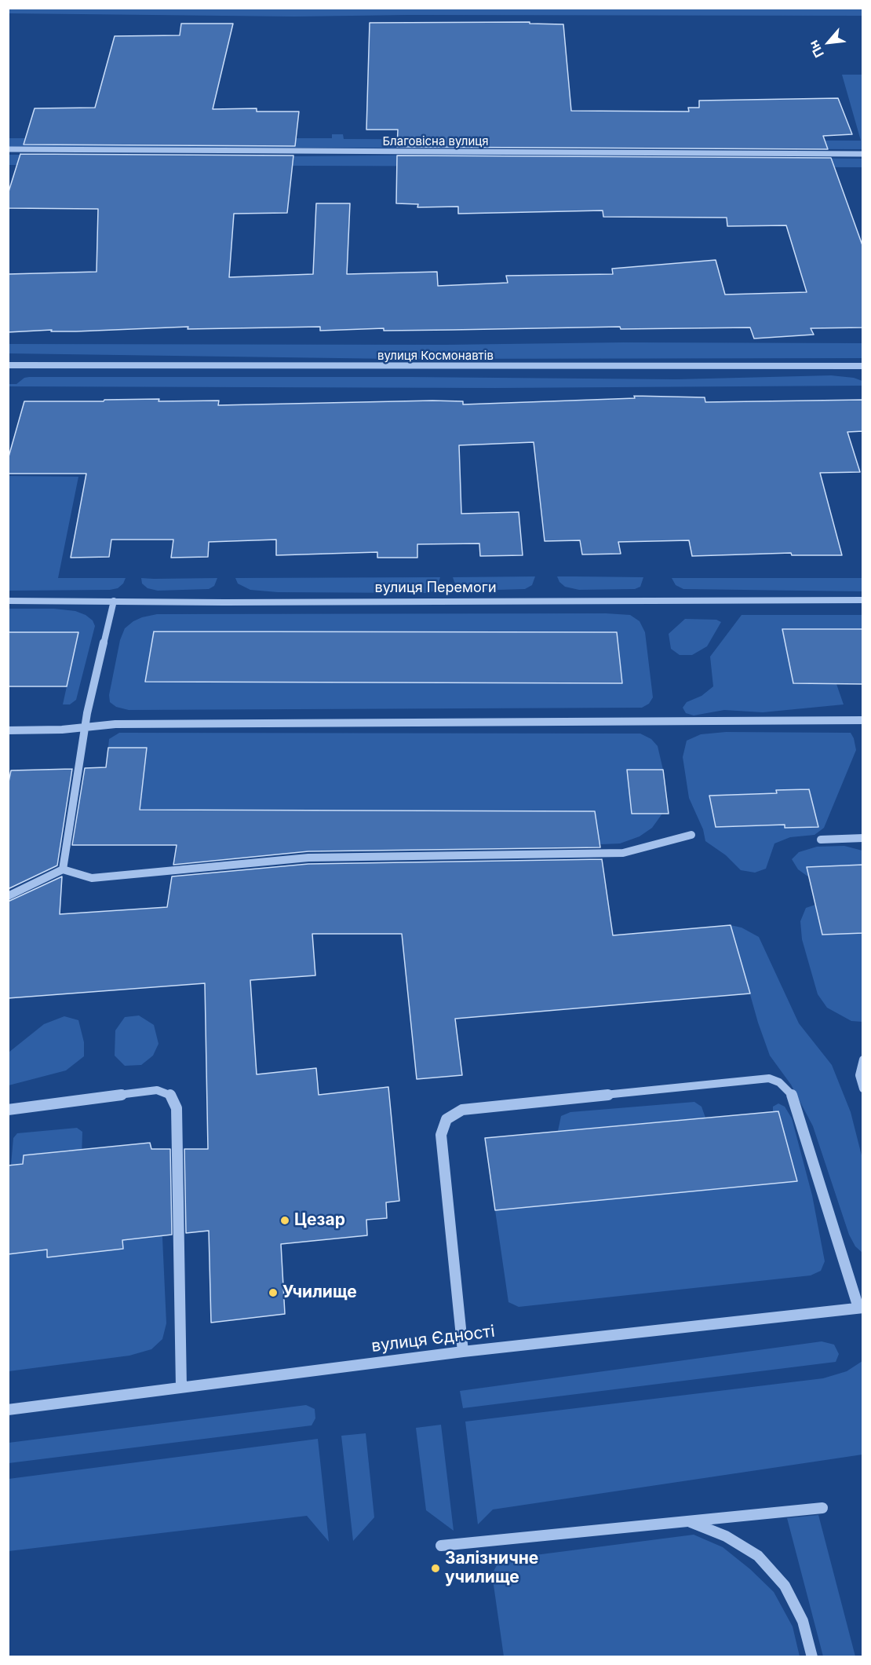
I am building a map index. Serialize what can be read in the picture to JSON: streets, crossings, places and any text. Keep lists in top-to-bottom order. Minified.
{"streets":{"street":["Благовісна вулиця","вулиця Космонавтів","вулиця Перемоги","вулиця Єдності"]},"places":["Цезар","Училище","Залізничне училище"],"north":"bottom left"}
